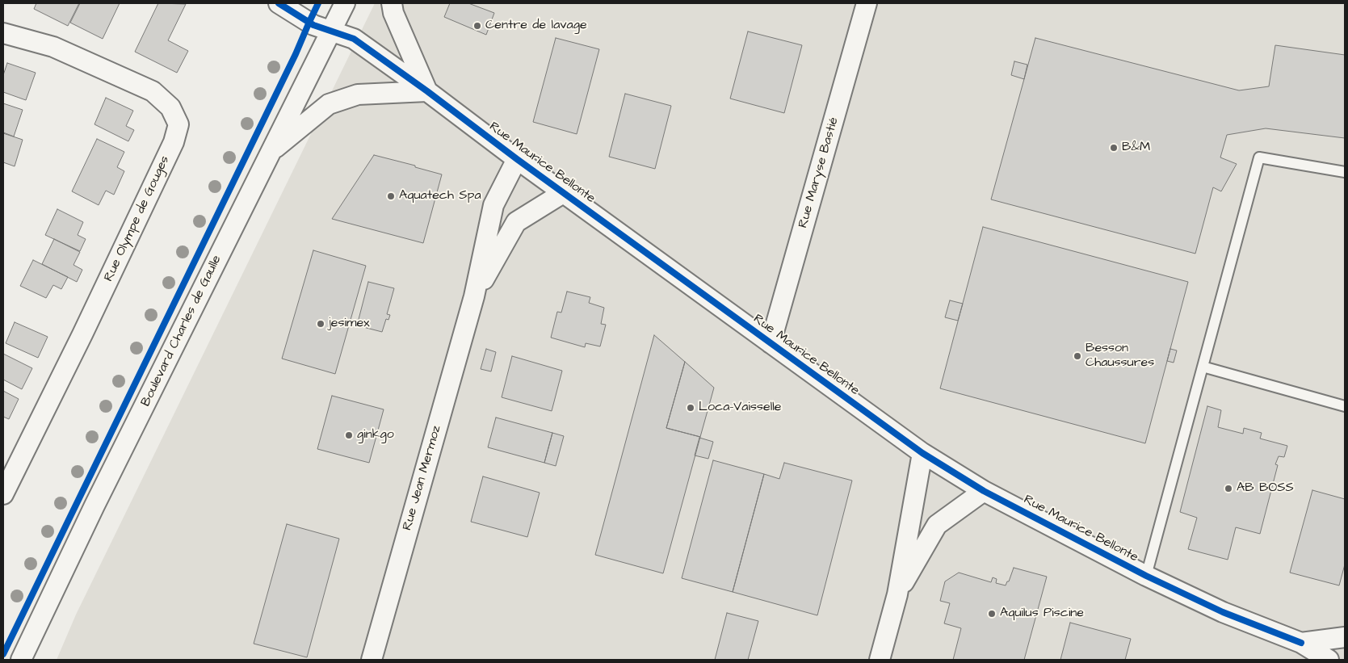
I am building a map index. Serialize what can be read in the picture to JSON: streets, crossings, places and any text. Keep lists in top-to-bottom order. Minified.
{"streets":{"street":["Rue Maurice Bellonte","Rue Maryse Bastié","Rue Olympe de Gouges","Boulevard Charles de Gaulle","Rue Jean Mermoz"]},"crossings":[["Rue Maurice Bellonte","Rue Maryse Bastié"],["Rue Maurice Bellonte","Boulevard Charles de Gaulle"],["Rue Maurice Bellonte","Rue Jean Mermoz"]],"places":["Centre de lavage","B&M","Aquatech Spa","jesimex","Besson Chaussures","Loca-Vaisselle","ginkgo","AB BOSS","Aquilus Piscine"]}
